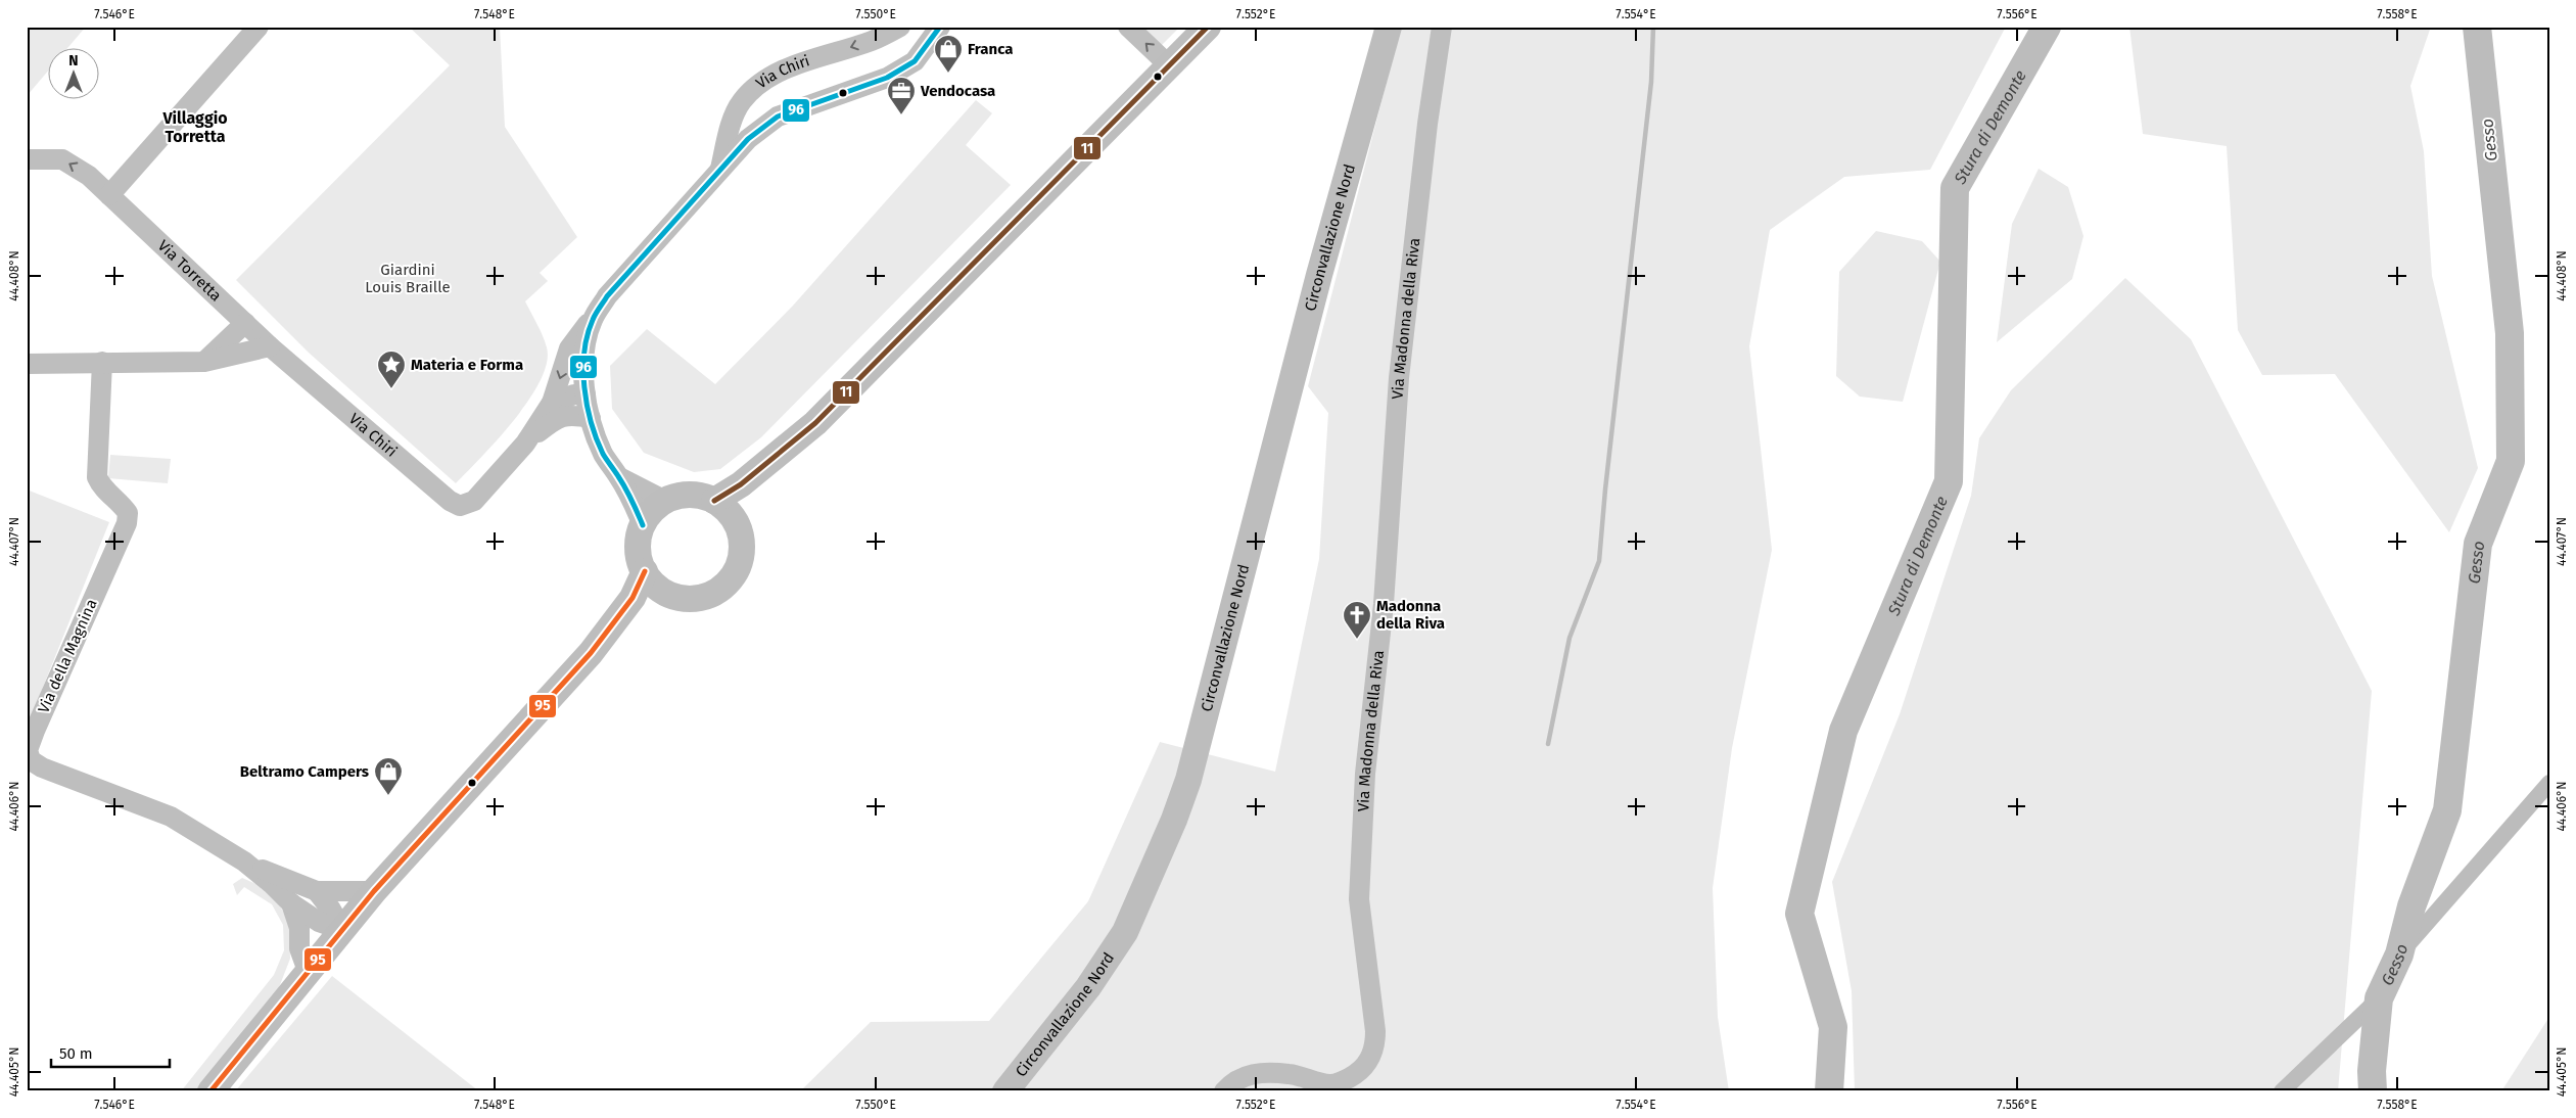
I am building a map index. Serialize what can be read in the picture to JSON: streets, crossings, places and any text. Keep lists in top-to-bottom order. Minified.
{"streets":{"main road":["Circonvallazione Nord"],"street":["Via Chiri","Via Torretta","Via Madonna della Riva","Via della Magnina"]},"crossings":[["Via Chiri","Via Torretta"]],"districts":["Villaggio Torretta"],"water":["Stura di Demonte","Gesso"],"parks":["Giardini Louis Braille"],"places":{"shop":["Franca","Beltramo Campers"],"office":["Vendocasa"],"place":["Materia e Forma"],"church":["Madonna della Riva"]},"lines":["transit line 96","transit line 11","transit line 95"],"scale_bar":"50 m","north":"top","coordinates":["7.546°E","7.548°E","7.550°E","7.552°E","7.554°E","7.556°E","7.558°E","44.408°N","44.407°N","44.406°N","44.405°N"]}
